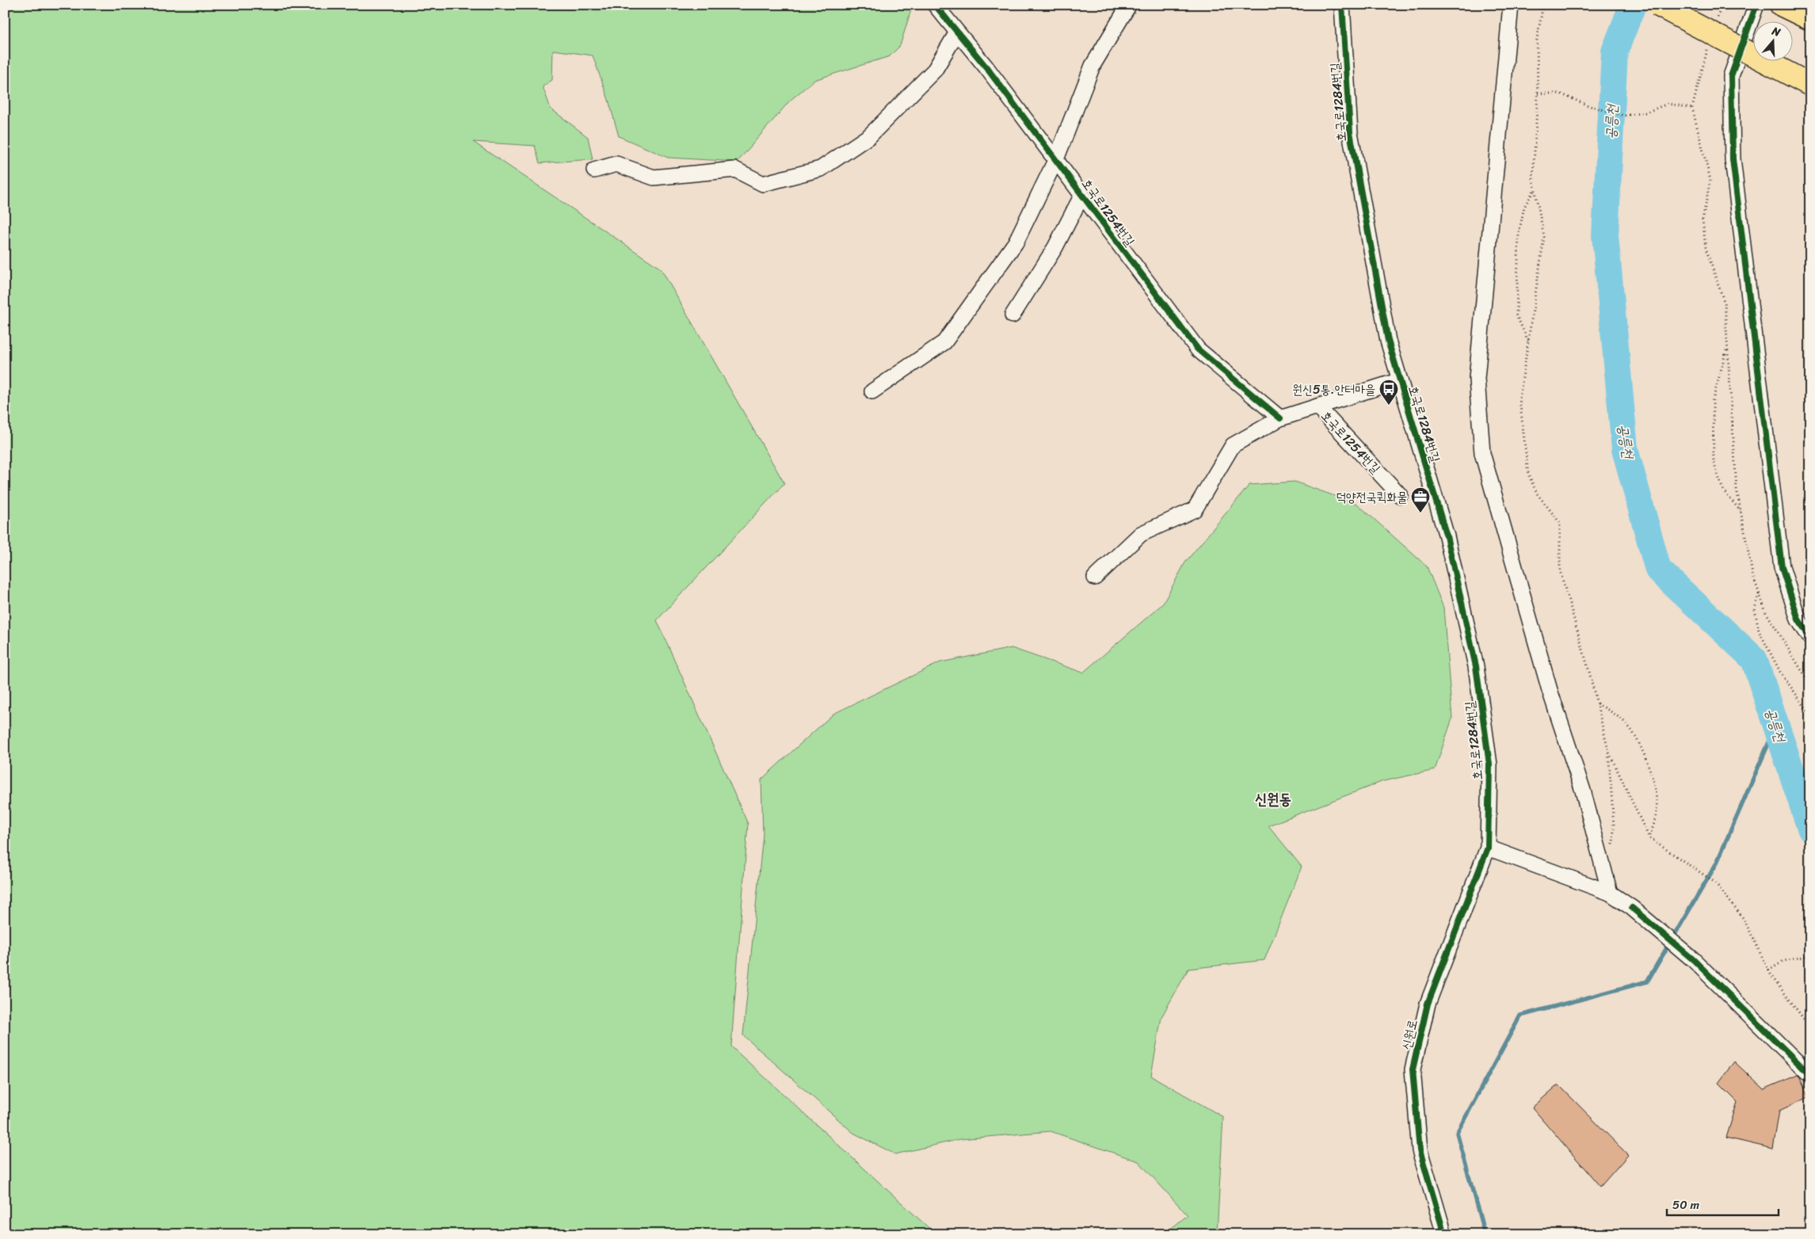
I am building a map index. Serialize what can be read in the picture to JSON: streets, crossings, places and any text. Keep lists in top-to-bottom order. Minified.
{"streets":{"street":["호국로1284번길","호국로1254번길","신원로"]},"crossings":[["호국로1284번길","호국로1254번길"],["호국로1284번길","신원로"]],"districts":["신원동"],"water":["공릉천"],"places":{"bus stop":["원신5통.안터마을"],"office":["덕양전국퀵화물"]},"scale_bar":"50 m","north":"top"}
